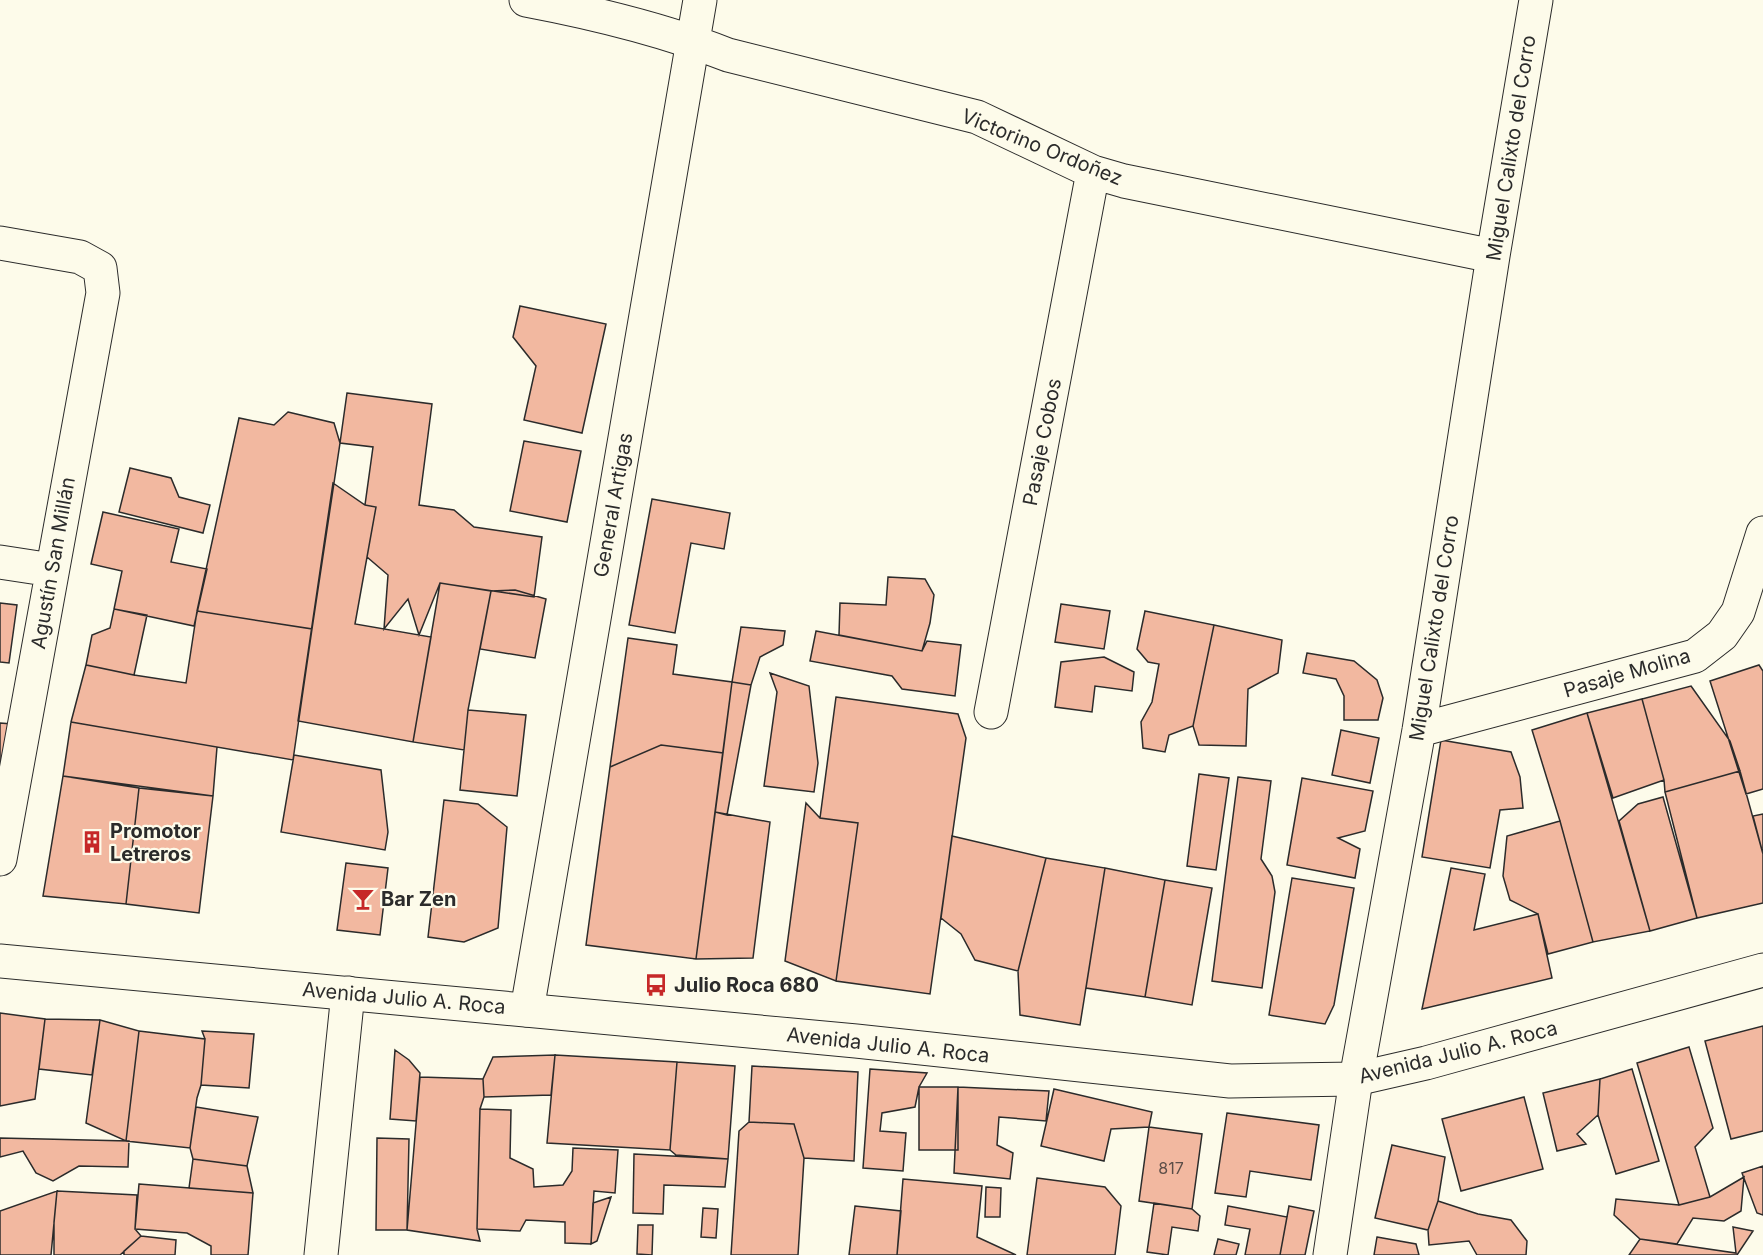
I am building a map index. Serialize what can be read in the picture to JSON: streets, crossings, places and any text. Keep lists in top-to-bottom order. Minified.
{"streets":{"street":["Victorino Ordoñez","Miguel Calixto del Corro","Pasaje Cobos","General Artigas","Agustín San Millán","Pasaje Molina","Avenida Julio A. Roca"]},"crossings":[["Victorino Ordoñez","Miguel Calixto del Corro"],["Victorino Ordoñez","Pasaje Cobos"],["Victorino Ordoñez","General Artigas"],["Miguel Calixto del Corro","Pasaje Molina"],["Miguel Calixto del Corro","Avenida Julio A. Roca"],["General Artigas","Avenida Julio A. Roca"]],"places":{"building":["Promotor Letreros"],"bar":["Bar Zen"],"bus stop":["Julio Roca 680"]},"house_numbers":["817"]}
